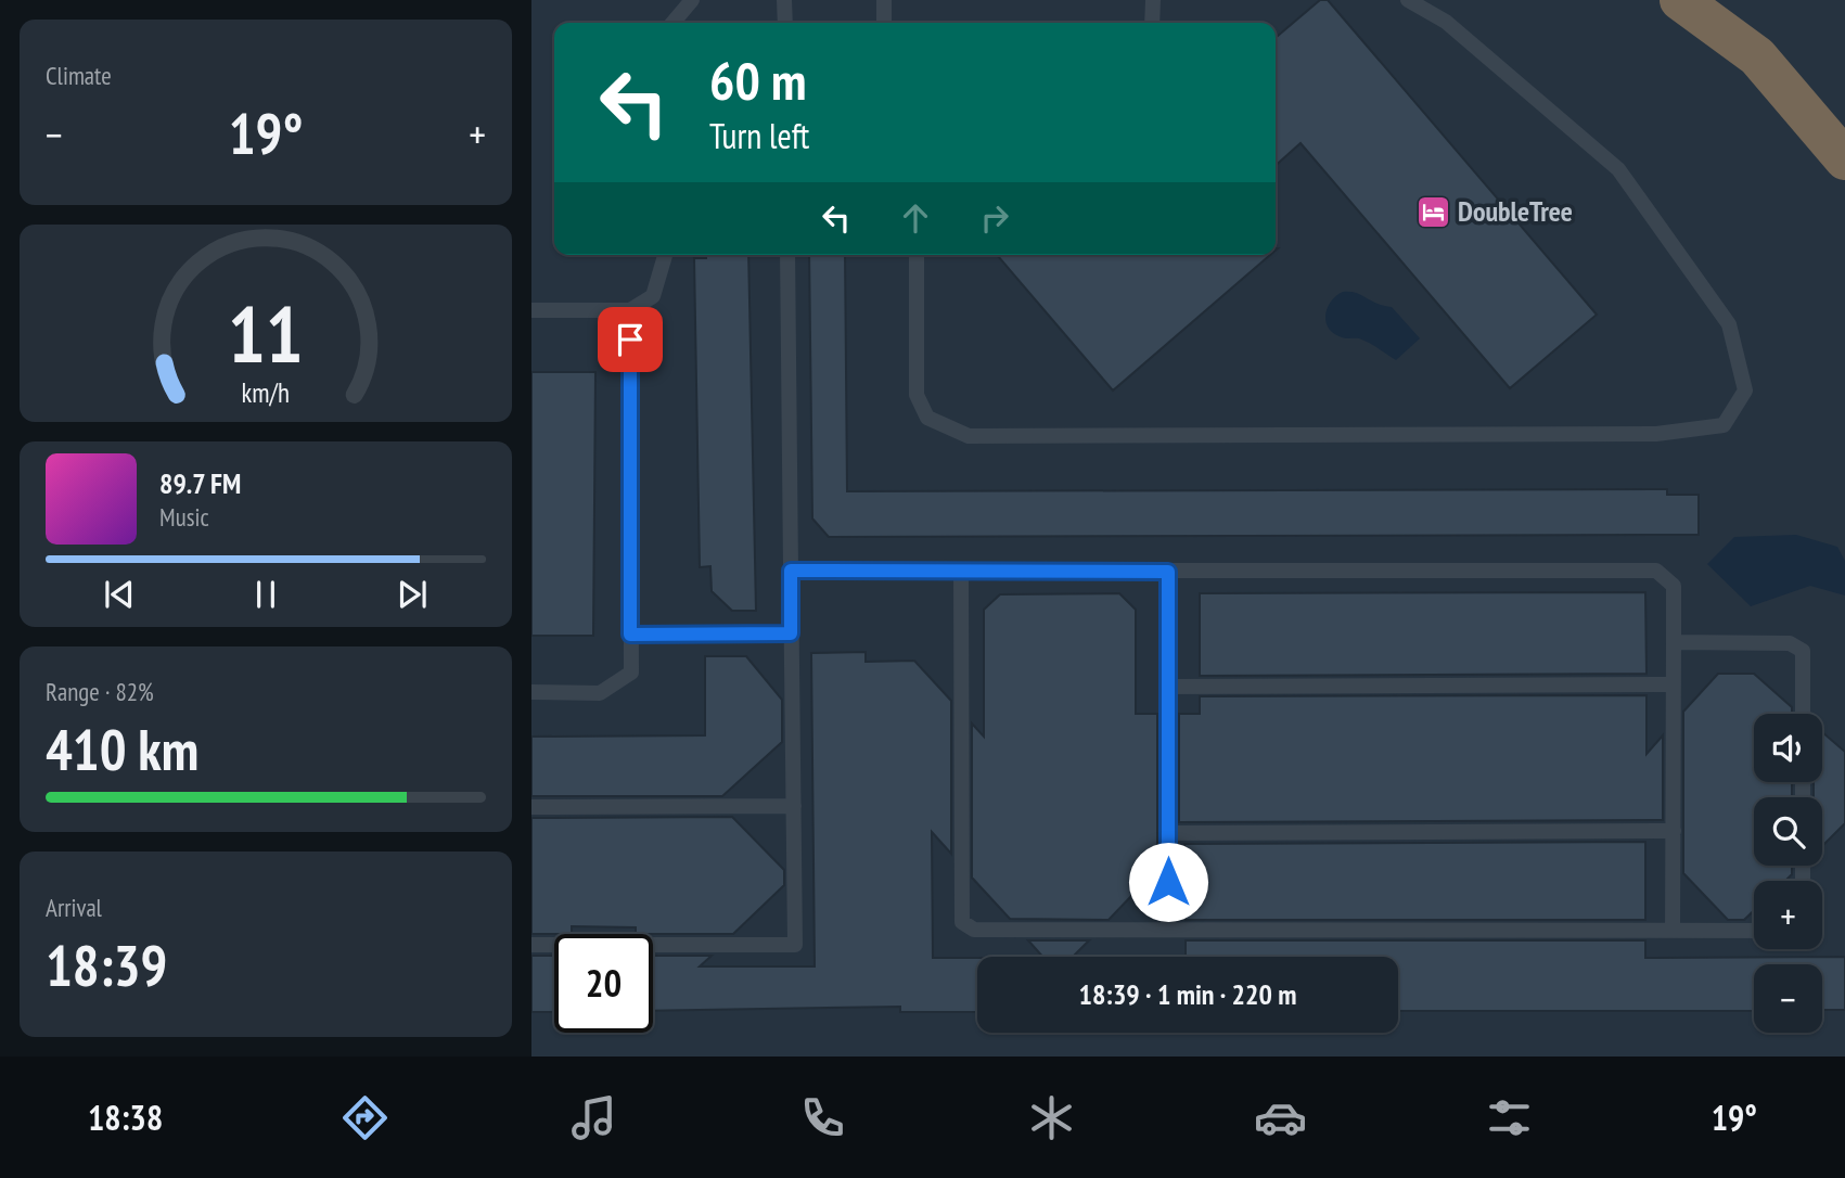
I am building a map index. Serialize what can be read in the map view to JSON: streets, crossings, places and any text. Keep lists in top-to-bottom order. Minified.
{"places":{"hotel":["DoubleTree"]},"page":{"tile":["Climate",["Range · 82%","410 km"],["Arrival","18:39"]],"turn":["60 m","Turn left"],"heat":["−","19°","+"],"song":["89.7 FM","Music"],"map_buttons":["+","−"],"limit":"20","trip":"18:39 · 1 min · 220 m","tabs":["18:38","19°"],"gauge":["11","km/h"]}}
